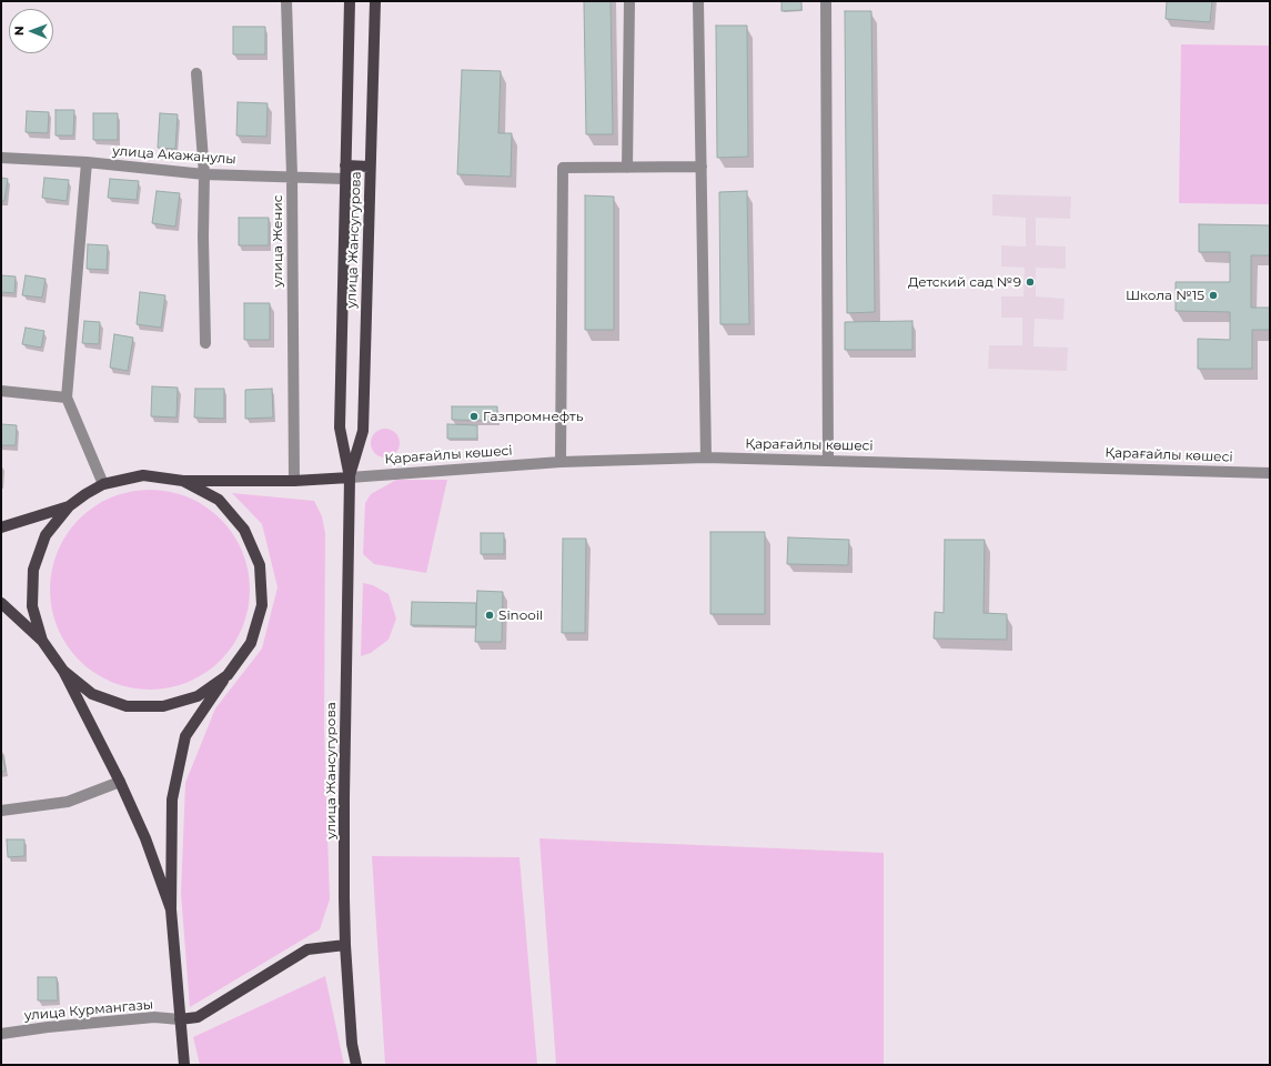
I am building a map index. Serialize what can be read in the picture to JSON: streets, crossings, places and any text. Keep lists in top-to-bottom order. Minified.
{"streets":{"main road":["улица Жансугурова"],"street":["улица Акажанулы","улица Женис","Қарағайлы көшесі","улица Курмангазы"]},"crossings":[["улица Акажанулы","улица Жансугурова"],["улица Акажанулы","улица Женис"],["улица Жансугурова","Қарағайлы көшесі"]],"places":["Детский сад №9","Школа №15","Газпромнефть","Sinooil"],"north":"left"}
